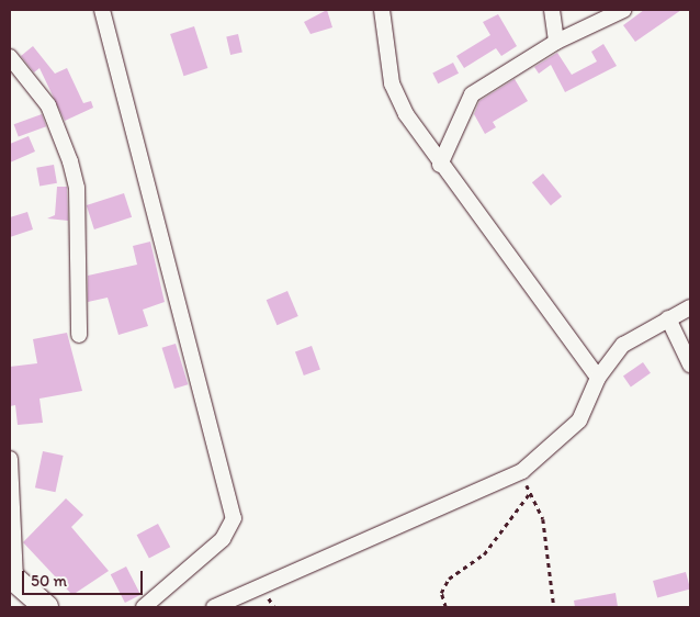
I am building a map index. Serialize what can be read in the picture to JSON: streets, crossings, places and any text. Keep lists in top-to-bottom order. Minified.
{"scale_bar":"50 m"}
